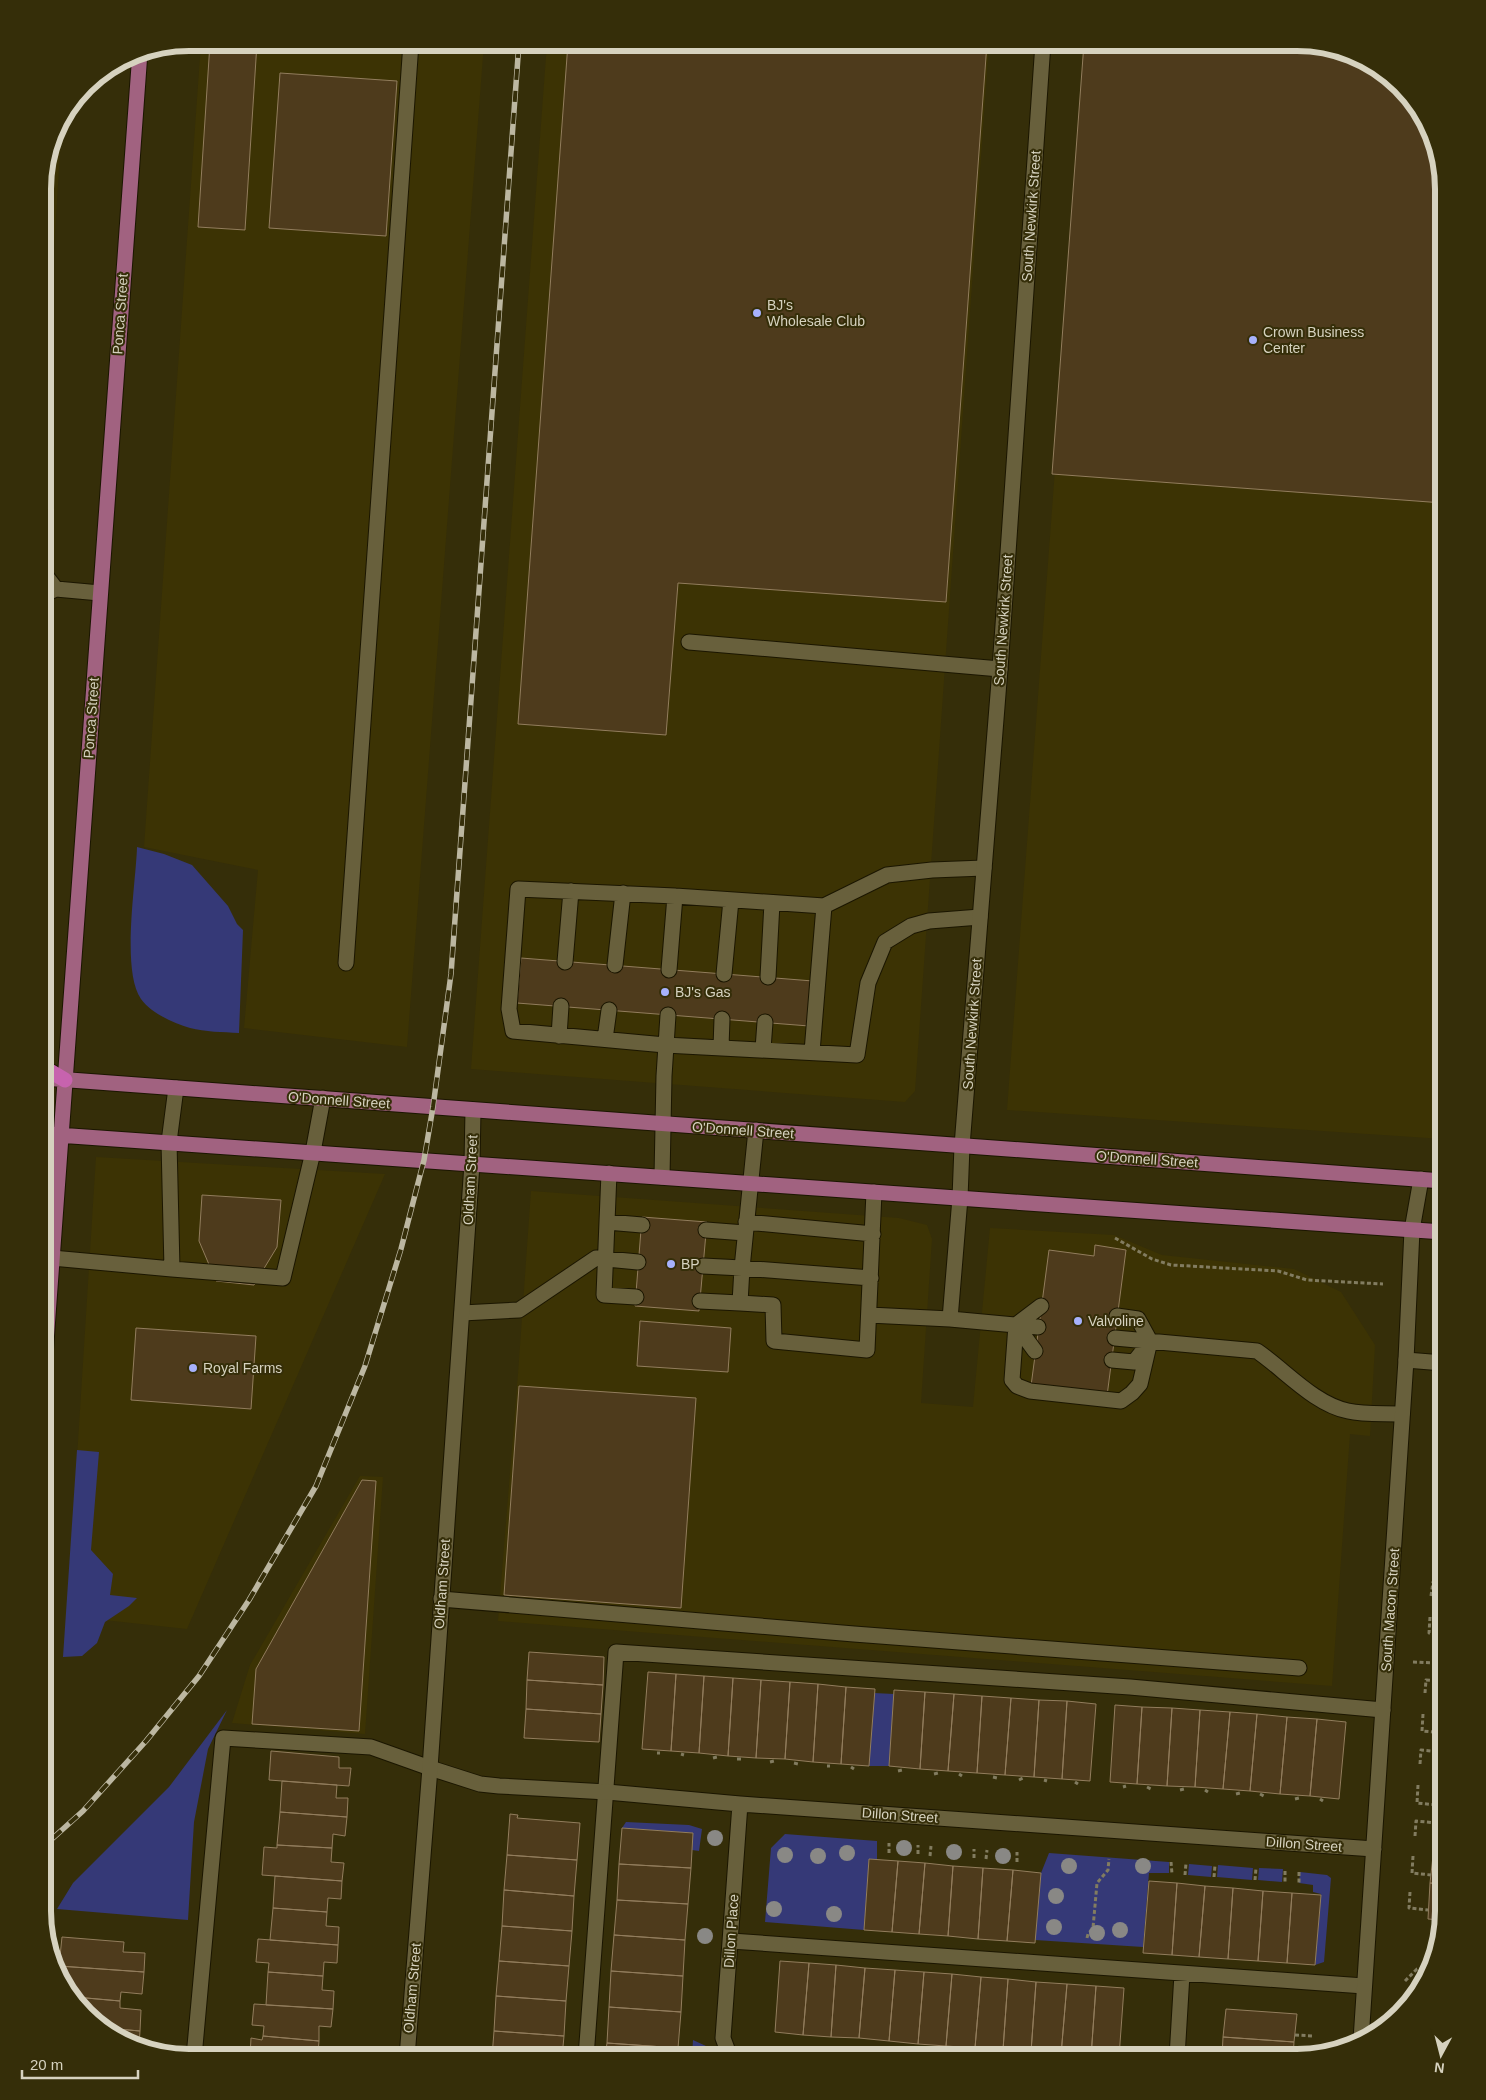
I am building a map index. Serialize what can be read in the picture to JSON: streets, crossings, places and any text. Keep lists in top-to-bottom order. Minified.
{"streets":{"main road":["Ponca Street","O'Donnell Street"],"street":["South Newkirk Street","Oldham Street","South Macon Street","Dillon Street","Dillon Place"]},"crossings":[["South Newkirk Street","O'Donnell Street"],["Ponca Street","O'Donnell Street"],["O'Donnell Street","Oldham Street"],["O'Donnell Street","South Macon Street"],["Oldham Street","Dillon Street"],["South Macon Street","Dillon Street"],["Dillon Street","Dillon Place"]],"places":["BJ's Wholesale Club","Crown Business Center","BJ's Gas","BP","Valvoline","Royal Farms"],"scale_bar":"20 m","north":"bottom"}
